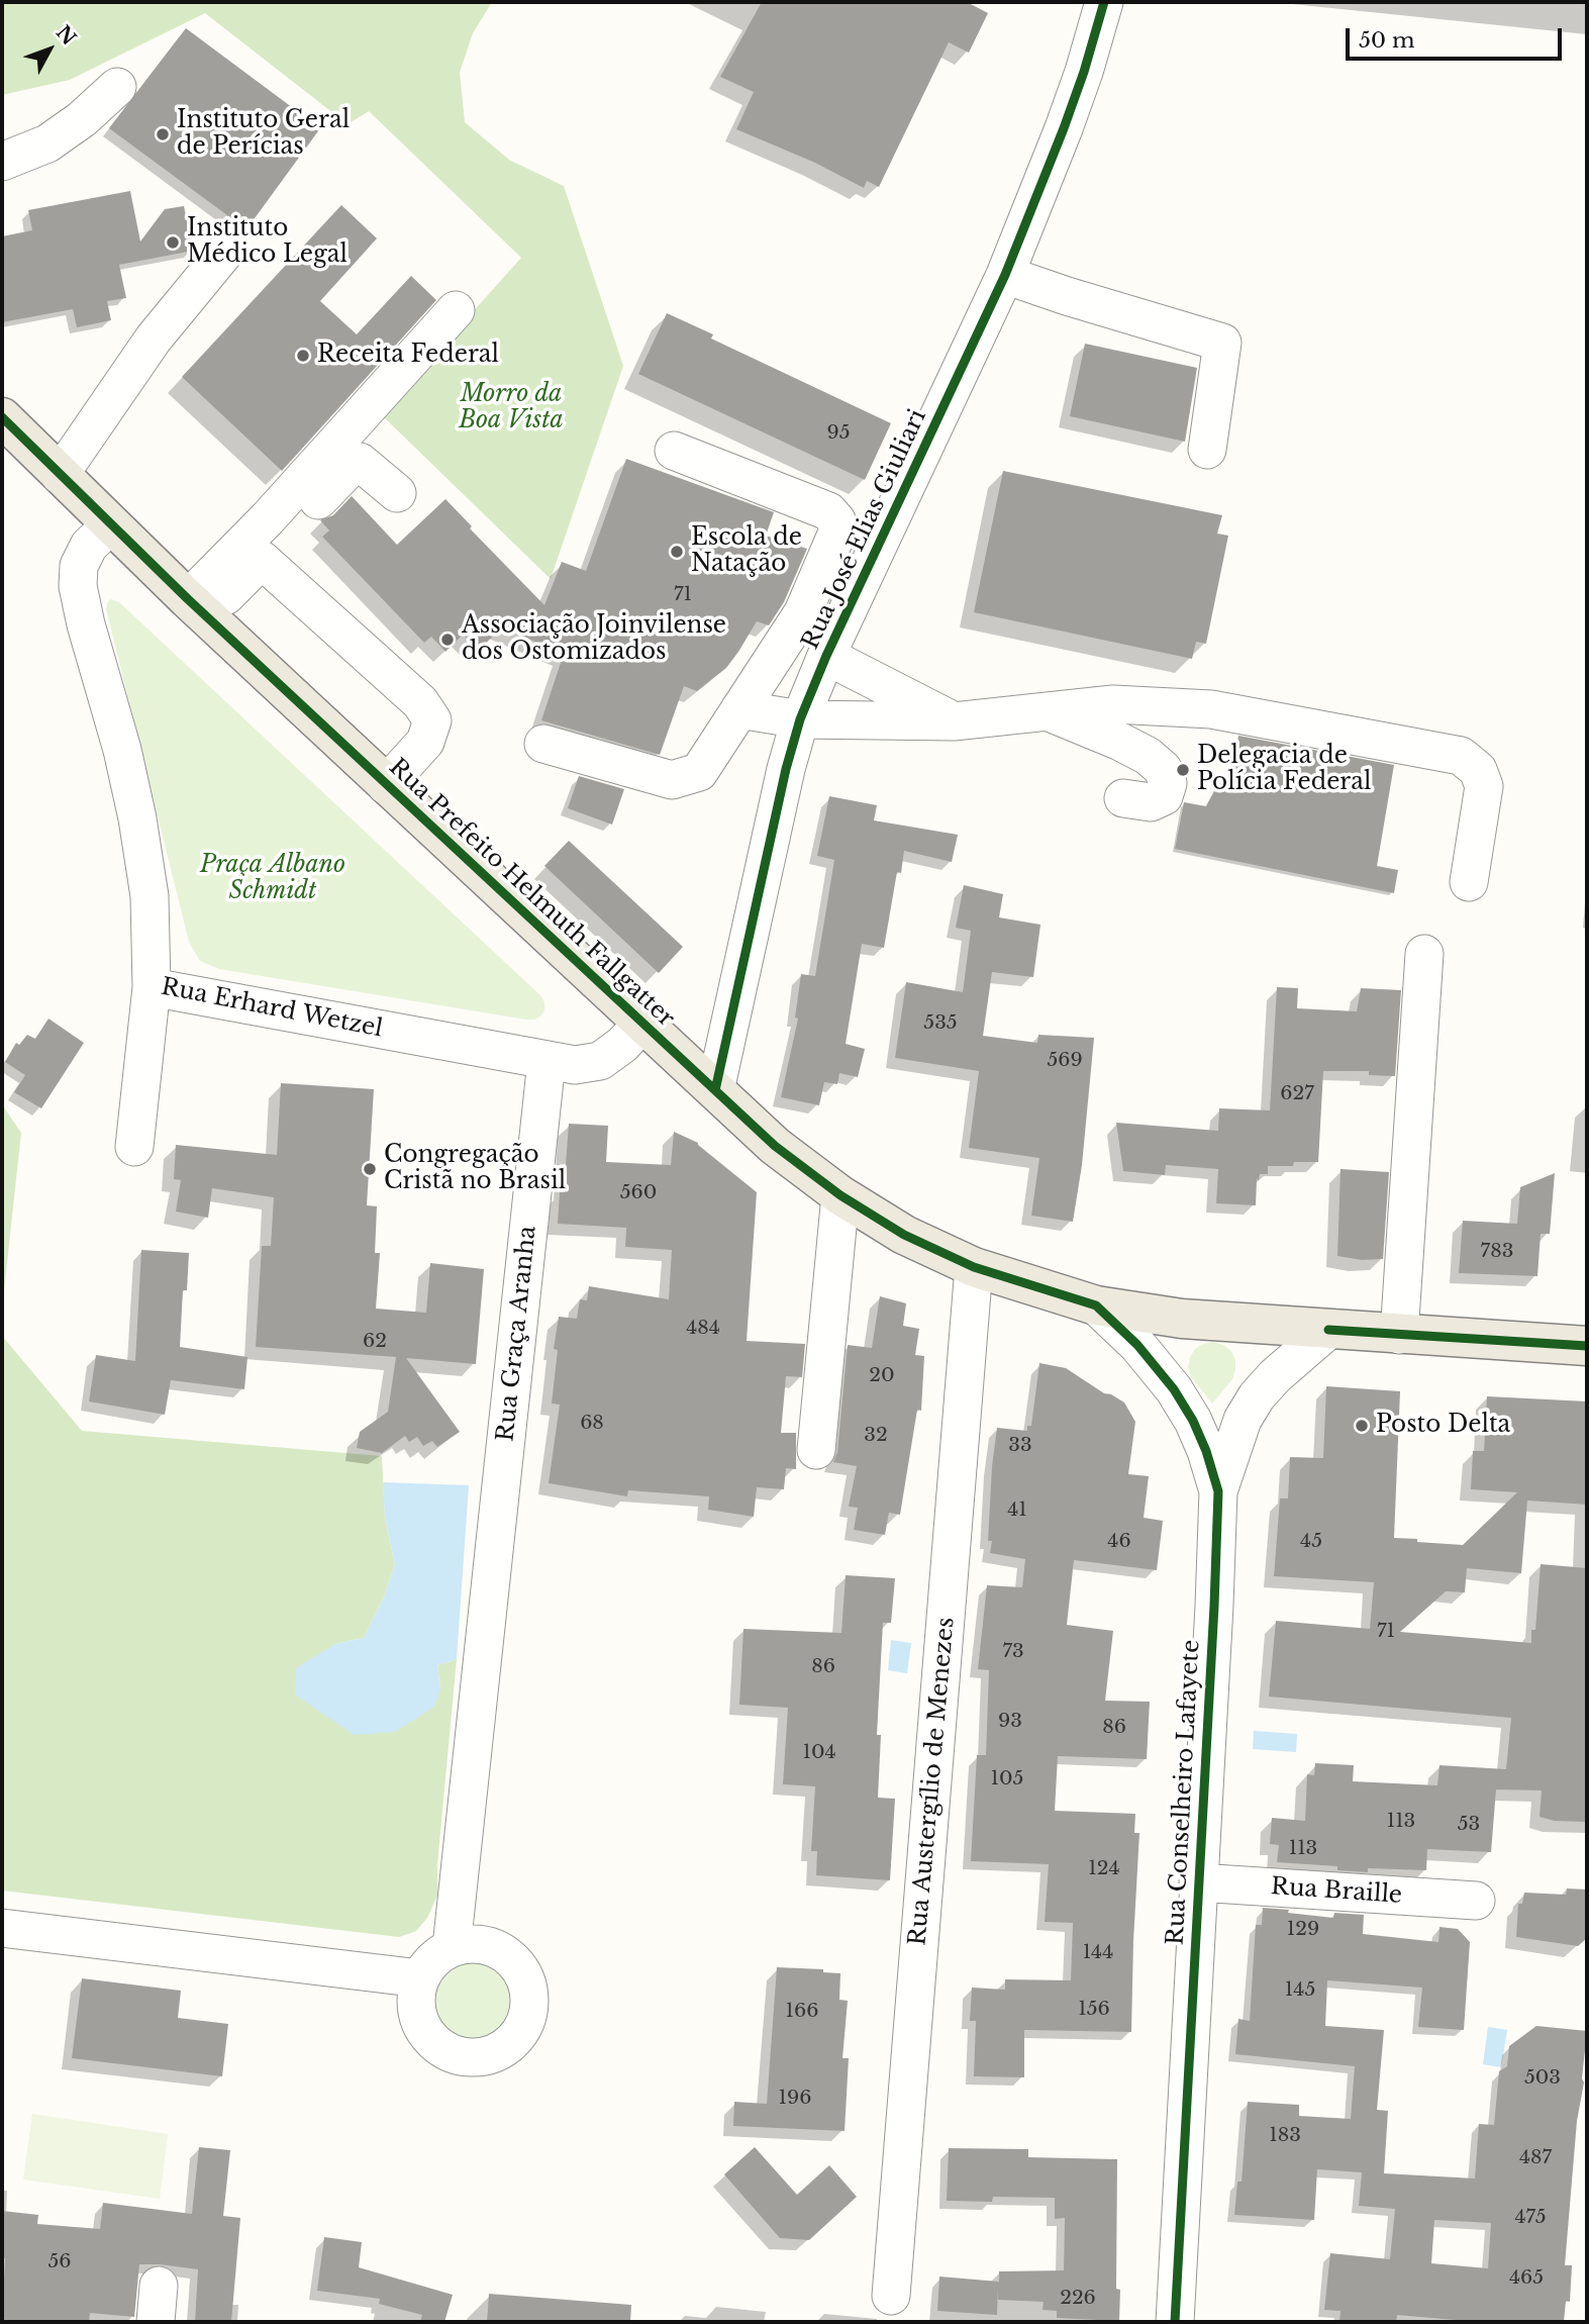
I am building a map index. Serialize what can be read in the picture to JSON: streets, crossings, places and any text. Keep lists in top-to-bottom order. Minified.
{"streets":{"main road":["Rua Prefeito Helmuth Fallgatter"],"street":["Rua José Elias Giuliari","Rua Erhard Wetzel","Rua Graça Aranha","Rua Austergílio de Menezes","Rua Conselheiro Lafayete","Rua Braille"]},"crossings":[["Rua José Elias Giuliari","Rua Prefeito Helmuth Fallgatter"],["Rua Prefeito Helmuth Fallgatter","Rua Erhard Wetzel"],["Rua Prefeito Helmuth Fallgatter","Rua Austergílio de Menezes"],["Rua Prefeito Helmuth Fallgatter","Rua Conselheiro Lafayete"],["Rua Erhard Wetzel","Rua Graça Aranha"],["Rua Conselheiro Lafayete","Rua Braille"]],"parks":["Morro da Boa Vista","Praça Albano Schmidt"],"places":["Instituto Geral de Perícias","Instituto Médico Legal","Receita Federal","Escola de Natação","Associação Joinvilense dos Ostomizados","Delegacia de Polícia Federal","Congregação Cristã no Brasil","Posto Delta"],"house_numbers":["95","71","535","569","627","560","783","484","62","20","68","32","33","41","46","45","71","73","86","93","86","104","105","113","53","113","124","129","144","145","156","166","503","196","183","487","475","56","465","226"],"scale_bar":"50 m","north":"top right"}
